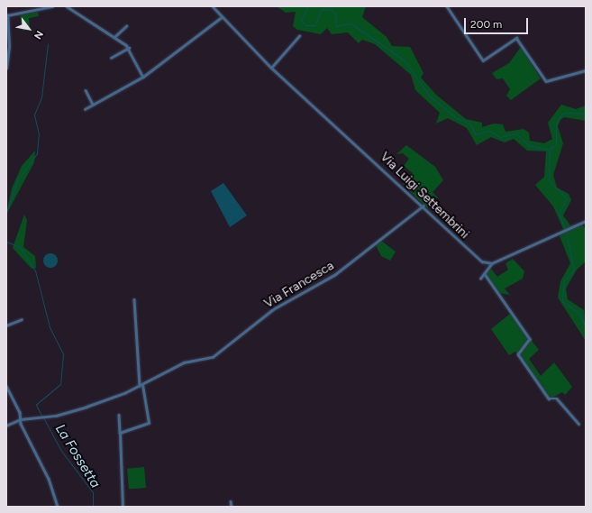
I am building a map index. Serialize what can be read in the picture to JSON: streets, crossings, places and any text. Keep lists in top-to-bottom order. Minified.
{"streets":{"street":["Via Luigi Settembrini","Via Francesca"]},"crossings":[["Via Luigi Settembrini","Via Francesca"]],"water":["La Fossetta"],"scale_bar":"200 m","north":"bottom right"}
